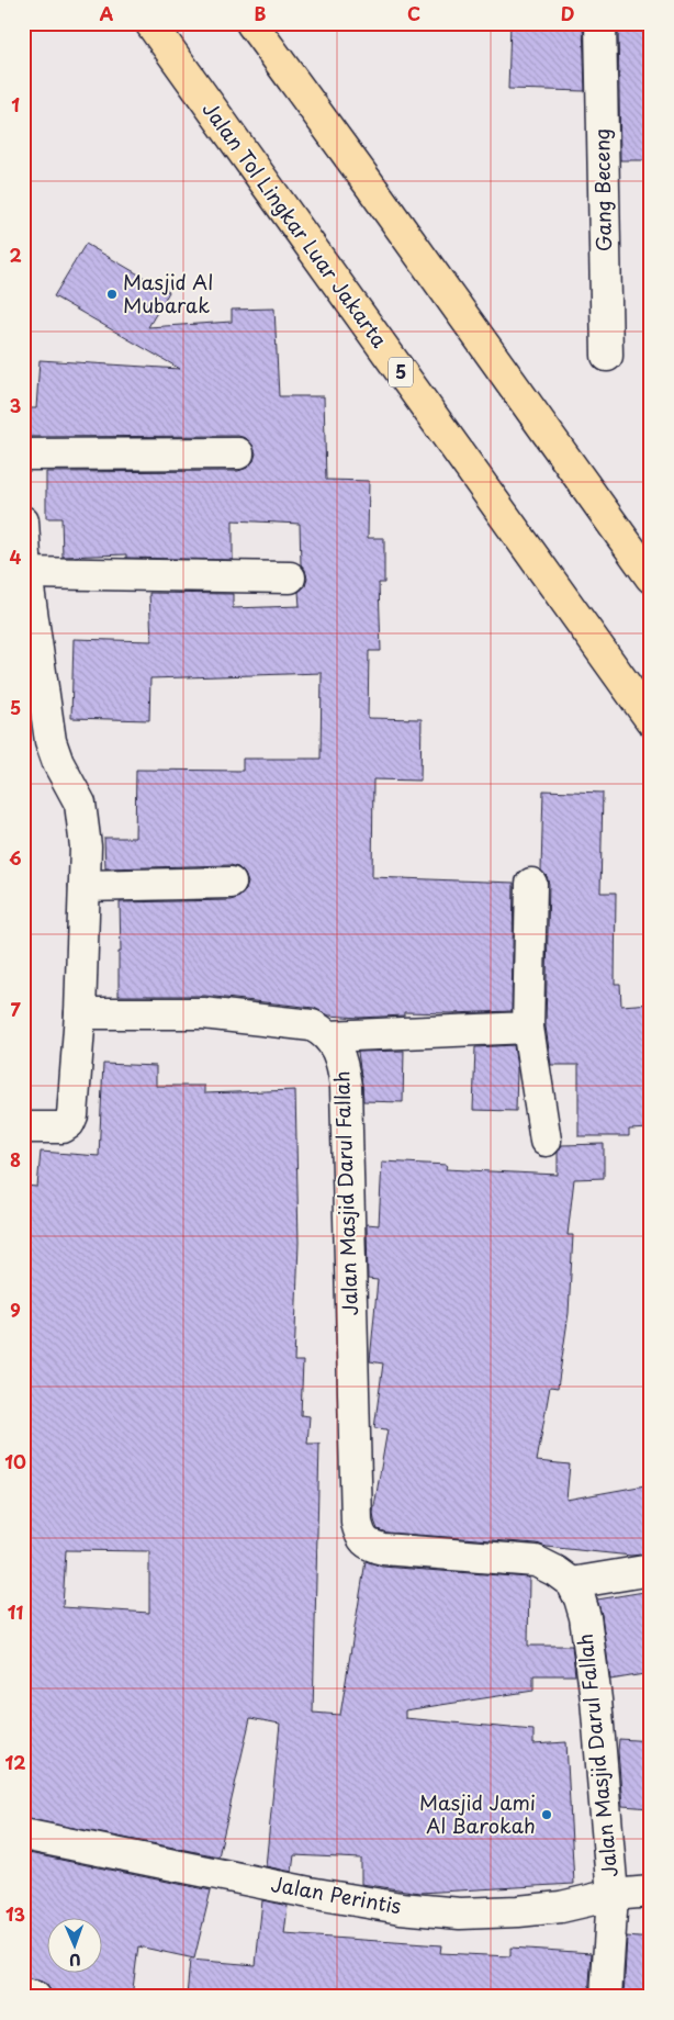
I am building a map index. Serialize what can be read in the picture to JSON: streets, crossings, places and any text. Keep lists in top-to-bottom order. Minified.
{"streets":{"highway":["Jalan Tol Lingkar Luar Jakarta","5"],"street":["Gang Beceng","Jalan Masjid Darul Fallah","Jalan Perintis"]},"crossings":[["Jalan Masjid Darul Fallah","Jalan Perintis"]],"places":["Masjid Al Mubarak","Masjid Jami Al Barokah"],"north":"bottom","grid":{"columns":["A","B","C","D"],"rows":["1","2","3","4","5","6","7","8","9","10","11","12","13"]}}
